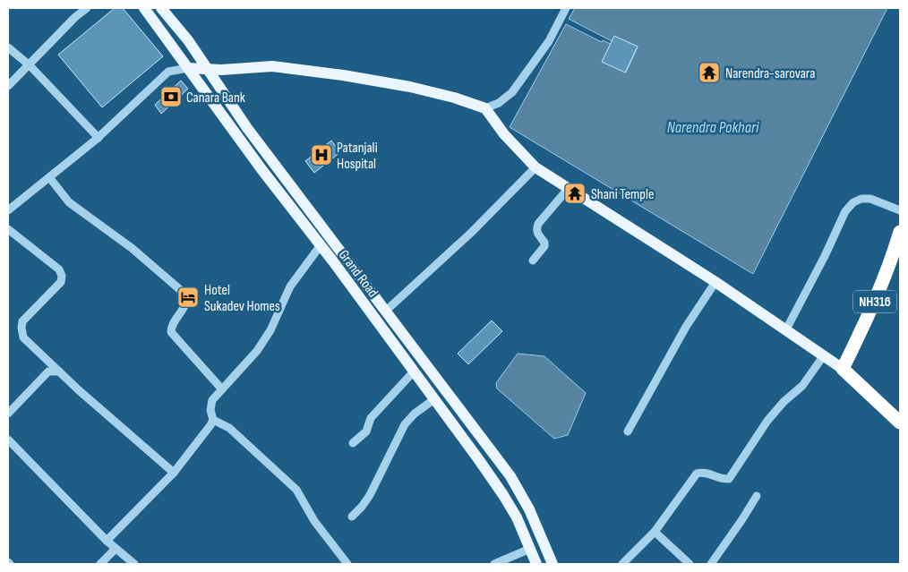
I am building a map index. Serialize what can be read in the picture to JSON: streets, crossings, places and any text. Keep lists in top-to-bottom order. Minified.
{"streets":{"highway":["NH316"],"main road":["Grand Road"]},"water":["Narendra Pokhari"],"places":{"temple":["Narendra-sarovara","Shani Temple"],"bank":["Canara Bank"],"hospital":["Patanjali Hospital"],"hotel":["Hotel Sukadev Homes"]}}
